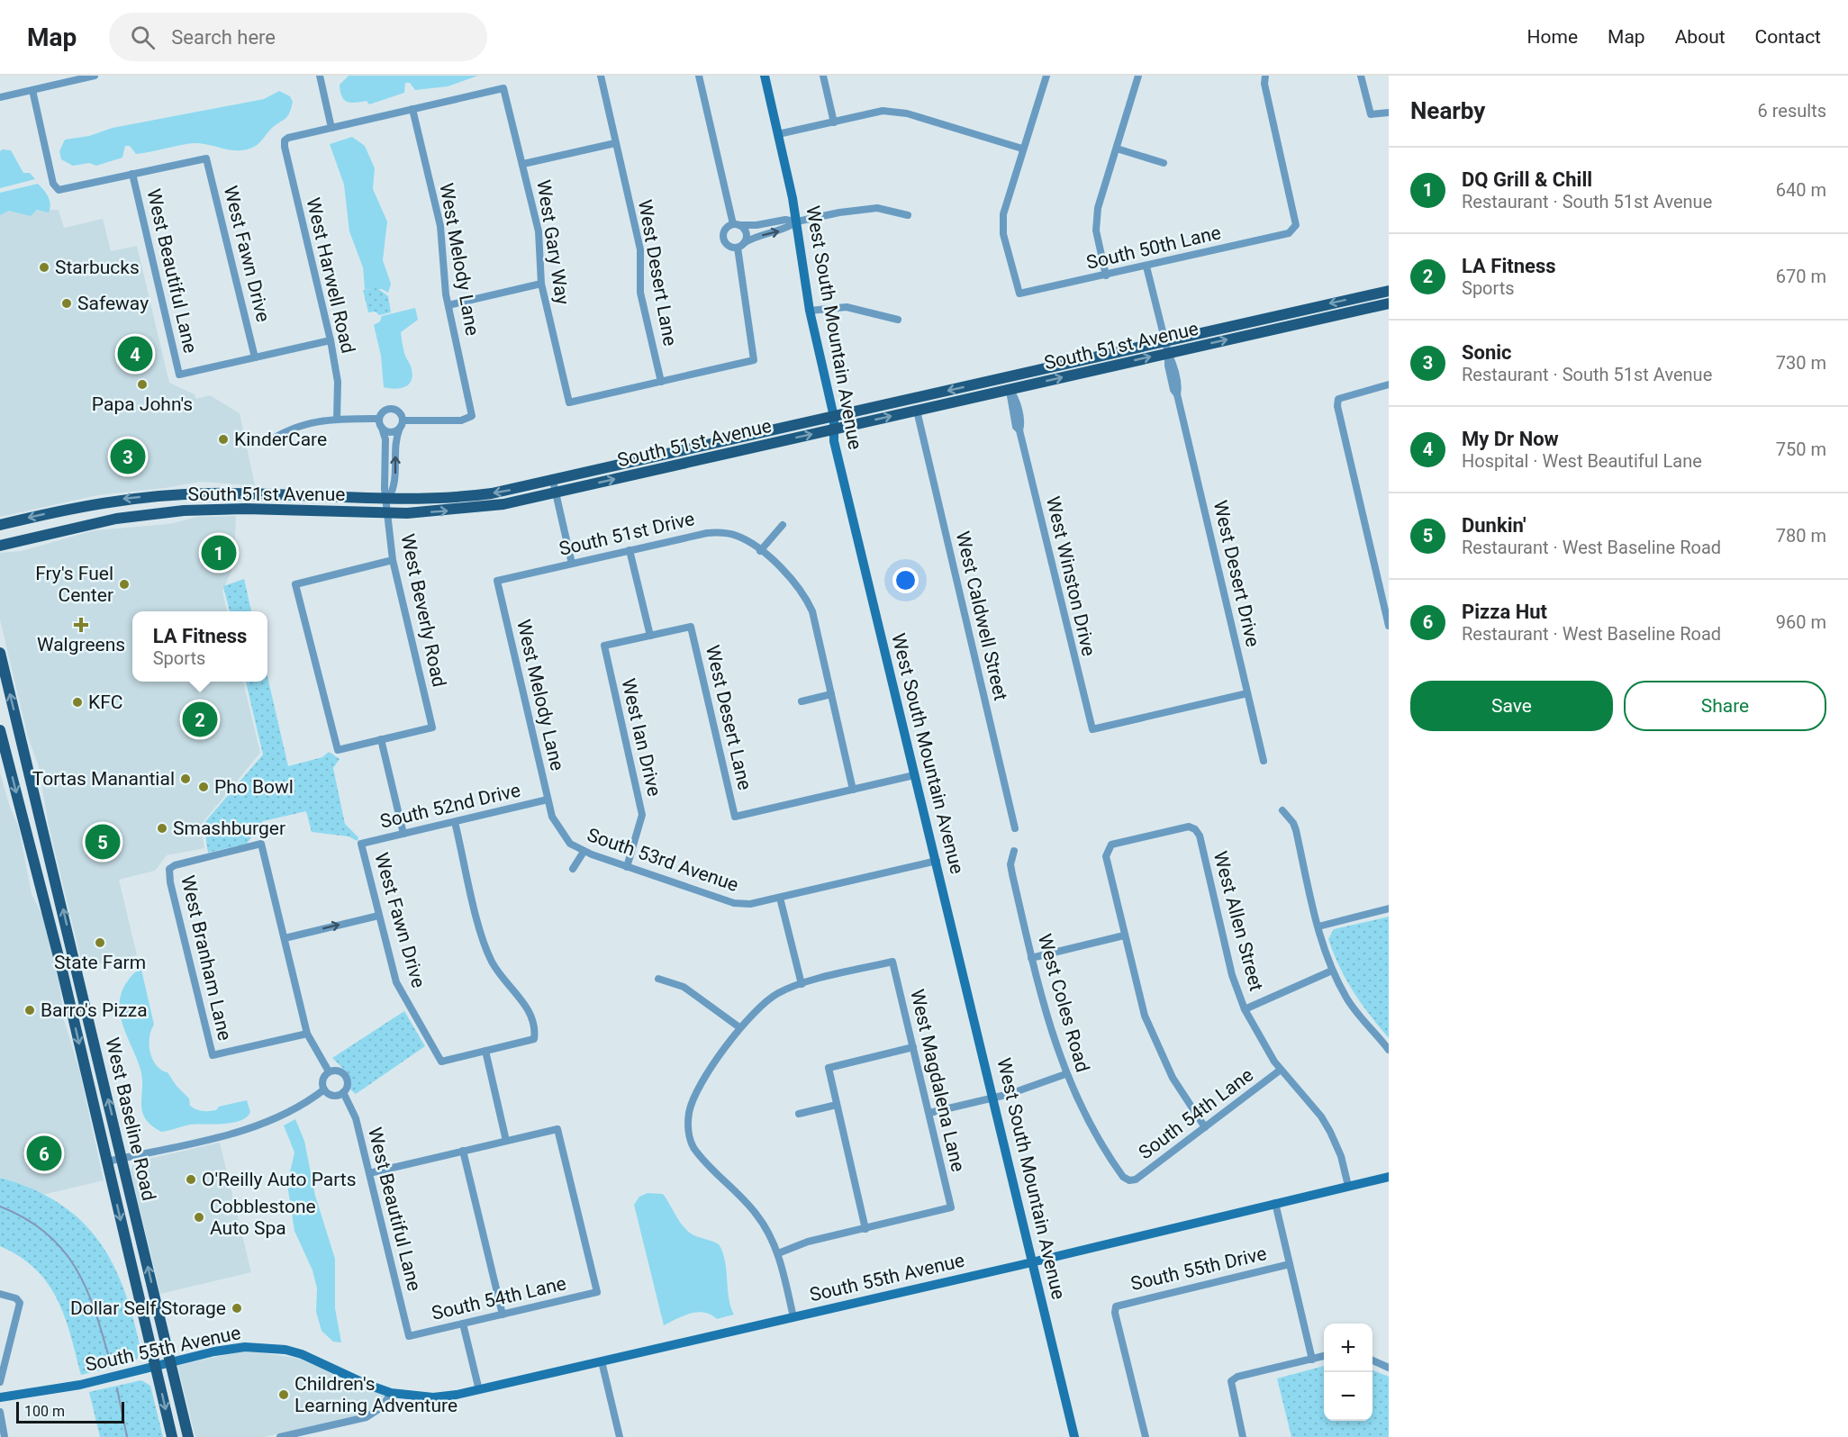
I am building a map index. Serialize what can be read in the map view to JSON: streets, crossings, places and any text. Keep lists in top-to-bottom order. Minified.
{"streets":{"main road":["South 51st Avenue","West Baseline Road"],"street":["West Gary Way","South 50th Lane","West Fawn Drive","West Melody Lane","West Beautiful Lane","West Desert Lane","West Harwell Road","West South Mountain Avenue","South 51st Drive","West Desert Drive","West Winston Drive","West Beverly Road","West Caldwell Street","West Ian Drive","South 52nd Drive","South 53rd Avenue","West Allen Street","West Branham Lane","West Coles Road","West Magdalena Lane","South 54th Lane","South 55th Drive","South 55th Avenue"]},"crossings":[["West Gary Way","West Melody Lane"],["West Gary Way","West Desert Lane"],["South 50th Lane","West Desert Drive"],["West Fawn Drive","West Beautiful Lane"],["West Fawn Drive","West Beverly Road"],["West Fawn Drive","South 52nd Drive"],["West Melody Lane","South 51st Drive"],["West Melody Lane","West Beverly Road"],["West Melody Lane","South 52nd Drive"],["West Melody Lane","South 53rd Avenue"],["West Beautiful Lane","South 54th Lane"],["West Desert Lane","West Ian Drive"],["West South Mountain Avenue","South 51st Avenue"],["West South Mountain Avenue","South 53rd Avenue"],["West South Mountain Avenue","South 55th Avenue"],["South 51st Avenue","West Desert Drive"],["South 51st Avenue","West Winston Drive"],["South 51st Avenue","West Beverly Road"],["South 51st Avenue","West Caldwell Street"],["West Desert Drive","West Winston Drive"],["West Ian Drive","South 53rd Avenue"],["West Allen Street","South 54th Lane"],["West Allen Street","South 55th Avenue"],["West Coles Road","South 54th Lane"],["West Baseline Road","South 55th Avenue"]],"places":{"other":["Starbucks","Safeway","Papa John's","KinderCare","Fry's Fuel Center","KFC","Tortas Manantial","Pho Bowl","Smashburger","State Farm","Barro's Pizza","O'Reilly Auto Parts","Cobblestone Auto Spa","Dollar Self Storage","Children's Learning Adventure"],"health":["Walgreens"]},"scale_bar":"100 m","page":{"header":"Map","search":"Search here","nav":["Home","Map","About","Contact"],"heading":["Nearby","6 results"],"list":[{"mark":"1","name":"DQ Grill & Chill","note":"Restaurant · South 51st Avenue","value":"640 m"},{"mark":"2","name":"LA Fitness","note":"Sports","value":"670 m"},{"mark":"3","name":"Sonic","note":"Restaurant · South 51st Avenue","value":"730 m"},{"mark":"4","name":"My Dr Now","note":"Hospital · West Beautiful Lane","value":"750 m"},{"mark":"5","name":"Dunkin'","note":"Restaurant · West Baseline Road","value":"780 m"},{"mark":"6","name":"Pizza Hut","note":"Restaurant · West Baseline Road","value":"960 m"}],"pins":["4","3","1","2","5","6"],"popup":["LA Fitness","Sports"],"buttons":["Save","Share"],"map_buttons":["+","−"],"scale":"100 m"}}
